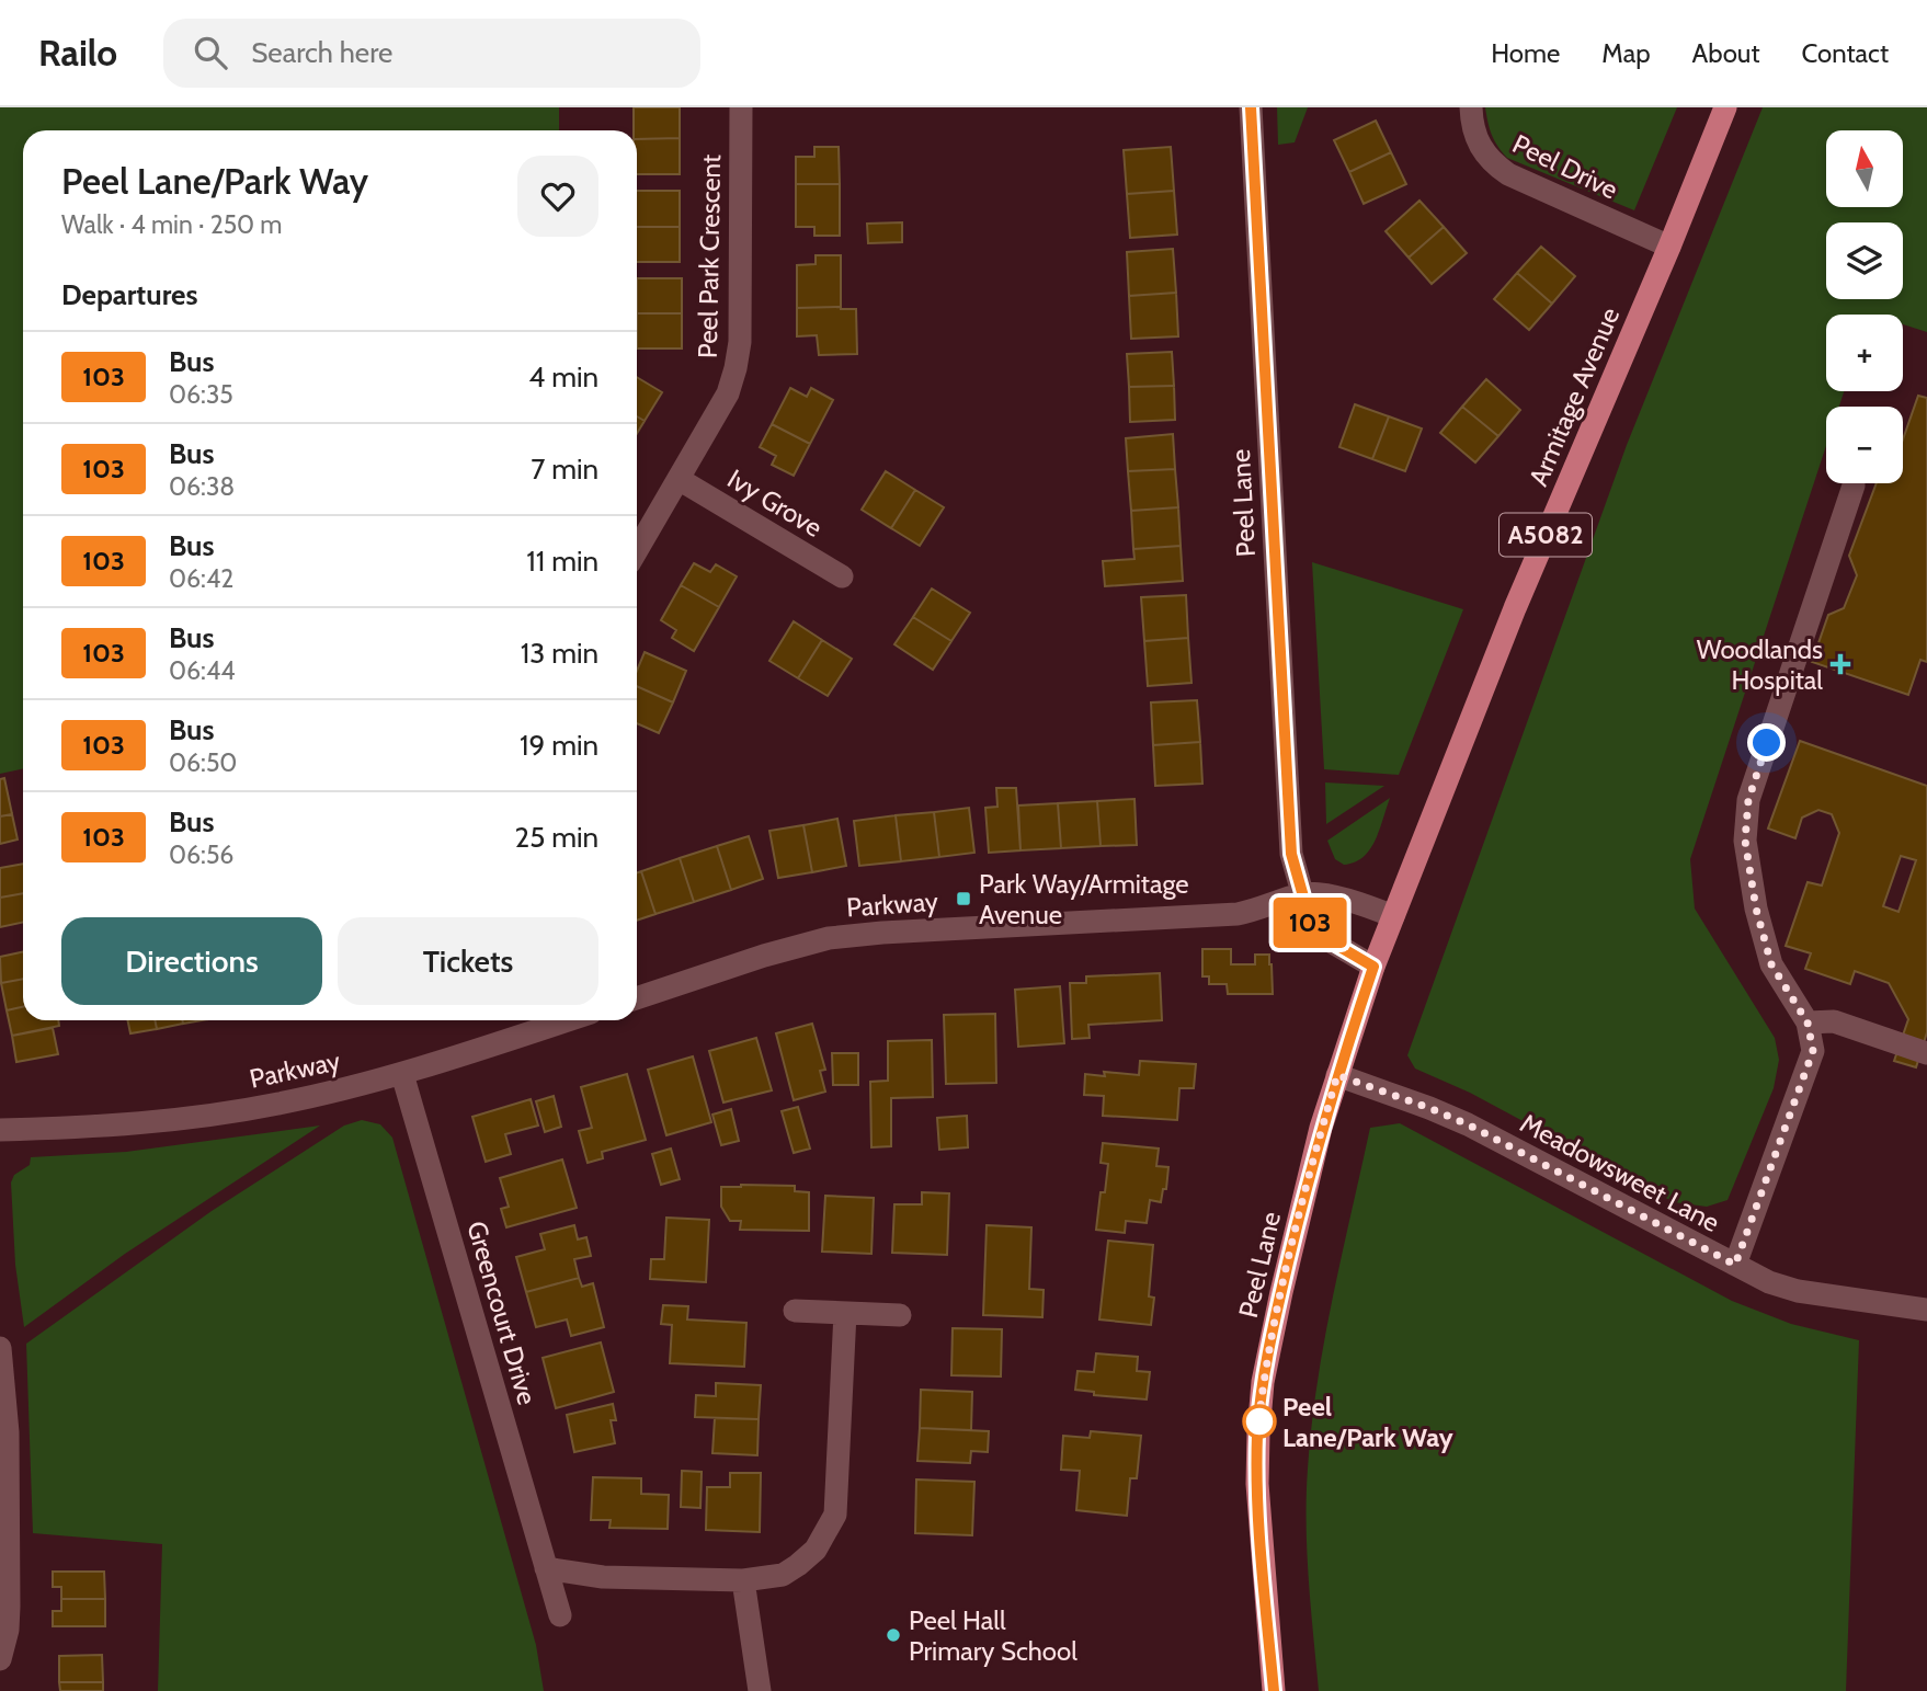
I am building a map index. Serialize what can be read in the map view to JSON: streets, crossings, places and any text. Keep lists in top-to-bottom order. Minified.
{"streets":{"main road":["Armitage Avenue","Peel Lane","A5082"],"street":["Peel Drive","Peel Park Crescent","Ivy Grove","Parkway","Meadowsweet Lane","Greencourt Drive"]},"crossings":[["Peel Drive","Armitage Avenue"],["Peel Park Crescent","Ivy Grove"],["Armitage Avenue","Peel Lane"],["Peel Lane","Parkway"],["Peel Lane","Meadowsweet Lane"],["Parkway","Greencourt Drive"]],"places":{"health":["Woodlands Hospital"],"transit":["Park Way/Armitage Avenue"],"other":["Peel Lane/Park Way","Peel Hall Primary School"]},"lines":["bus line 103"],"north":"top","page":{"header":"Railo","search":"Search here","nav":["Home","Map","About","Contact"],"on_map":"103","map_buttons":["+","−"],"heading":[["Peel Lane/Park Way","Walk · 4 min · 250 m"],"Departures"],"list":[{"mark":"103","name":"Bus","note":"06:35","value":"4 min"},{"mark":"103","name":"Bus","note":"06:38","value":"7 min"},{"mark":"103","name":"Bus","note":"06:42","value":"11 min"},{"mark":"103","name":"Bus","note":"06:44","value":"13 min"},{"mark":"103","name":"Bus","note":"06:50","value":"19 min"},{"mark":"103","name":"Bus","note":"06:56","value":"25 min"}],"buttons":["Directions","Tickets"]}}
